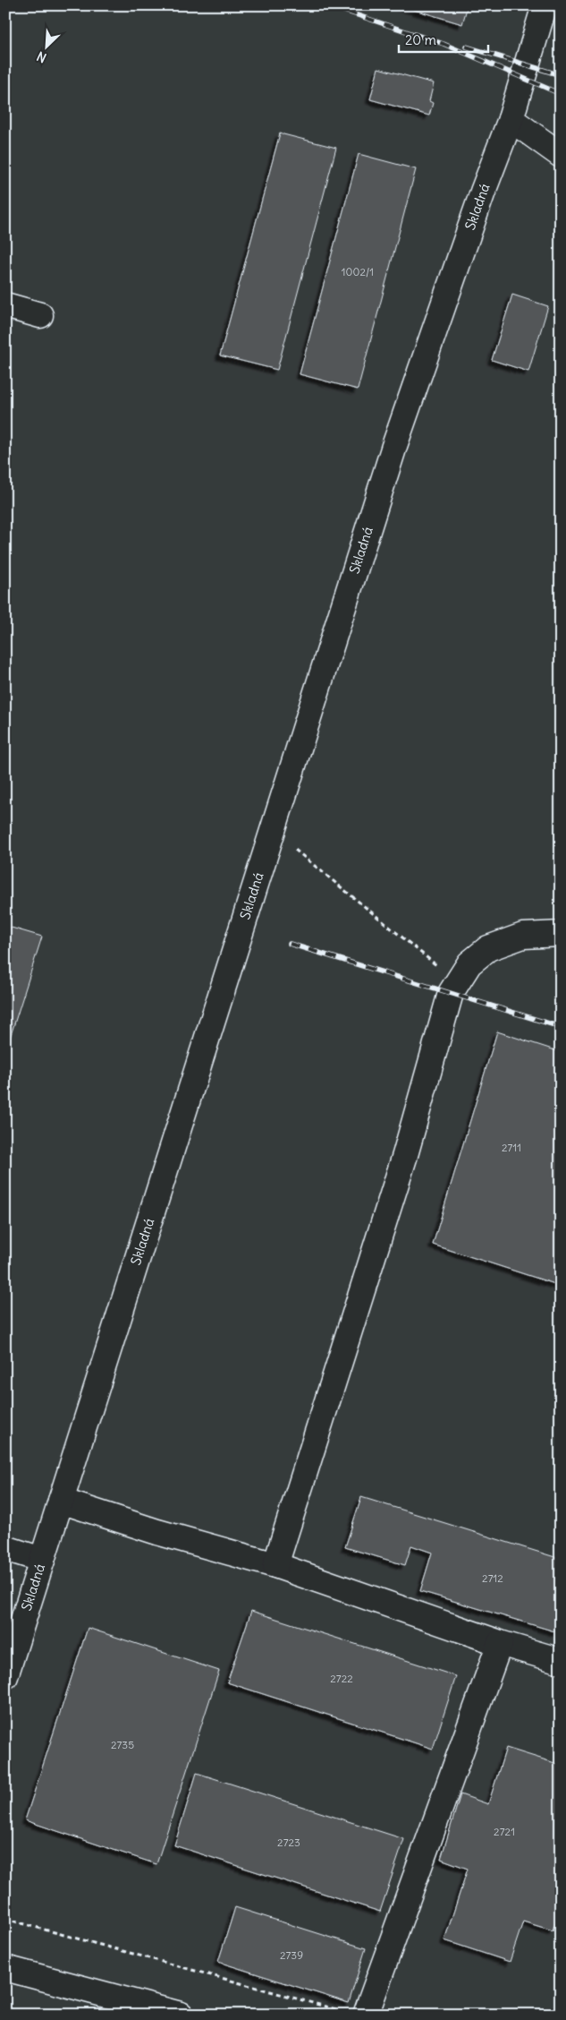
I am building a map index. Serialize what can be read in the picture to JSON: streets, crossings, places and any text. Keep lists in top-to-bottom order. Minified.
{"streets":{"lane":["Skladná"]},"house_numbers":["1002/1","2711","2712","2722","2735","2721","2723","2739"],"scale_bar":"20 m","north":"bottom left"}
